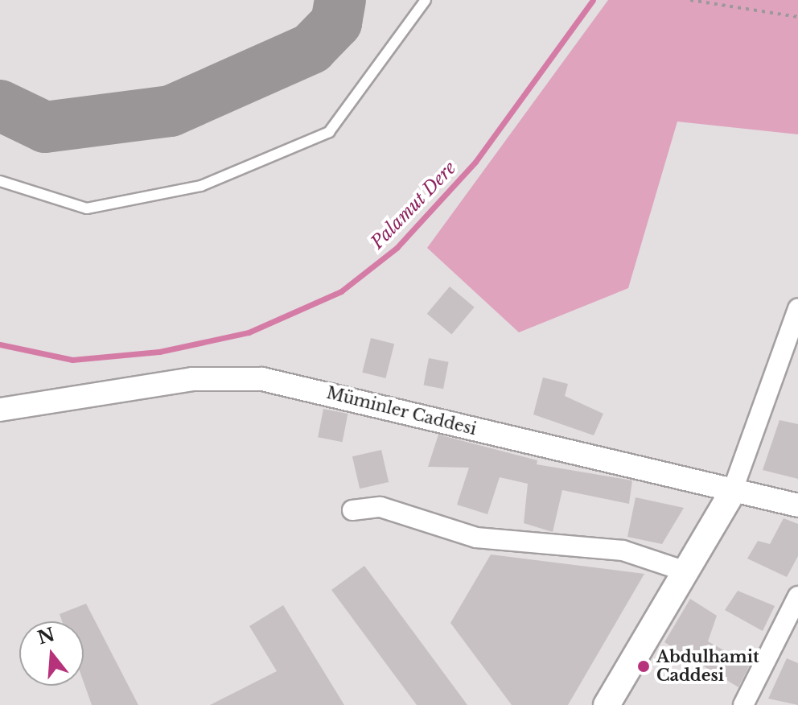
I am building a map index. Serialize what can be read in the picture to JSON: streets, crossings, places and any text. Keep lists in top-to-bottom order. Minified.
{"streets":{"street":["Müminler Caddesi"]},"water":["Palamut Dere"],"places":["Abdulhamit Caddesi"],"north":"top"}
